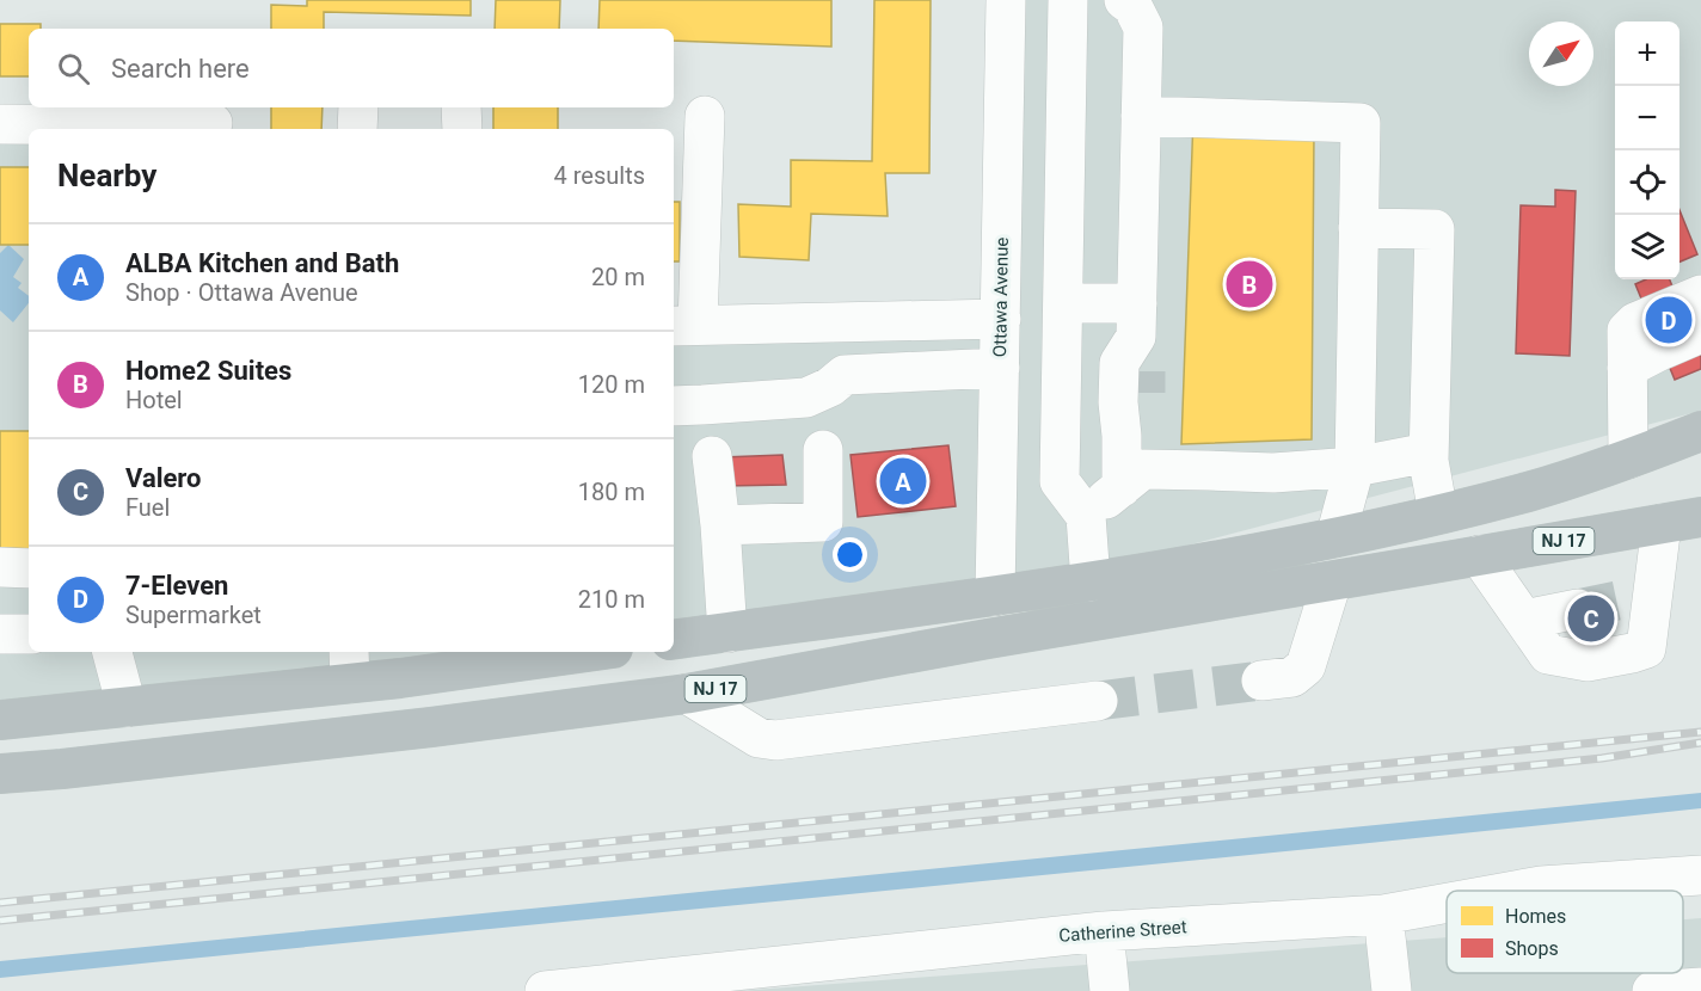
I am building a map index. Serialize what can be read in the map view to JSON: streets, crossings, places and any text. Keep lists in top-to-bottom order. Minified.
{"streets":{"highway":["NJ 17"],"street":["Ottawa Avenue","Catherine Street"]},"legend":["Homes","Shops"],"north":"top right","page":{"map_buttons":["+","−"],"search":"Search here","heading":["Nearby","4 results"],"list":[{"mark":"A","name":"ALBA Kitchen and Bath","note":"Shop · Ottawa Avenue","value":"20 m"},{"mark":"B","name":"Home2 Suites","note":"Hotel","value":"120 m"},{"mark":"C","name":"Valero","note":"Fuel","value":"180 m"},{"mark":"D","name":"7-Eleven","note":"Supermarket","value":"210 m"}],"pins":["B","D","A","C"]}}
